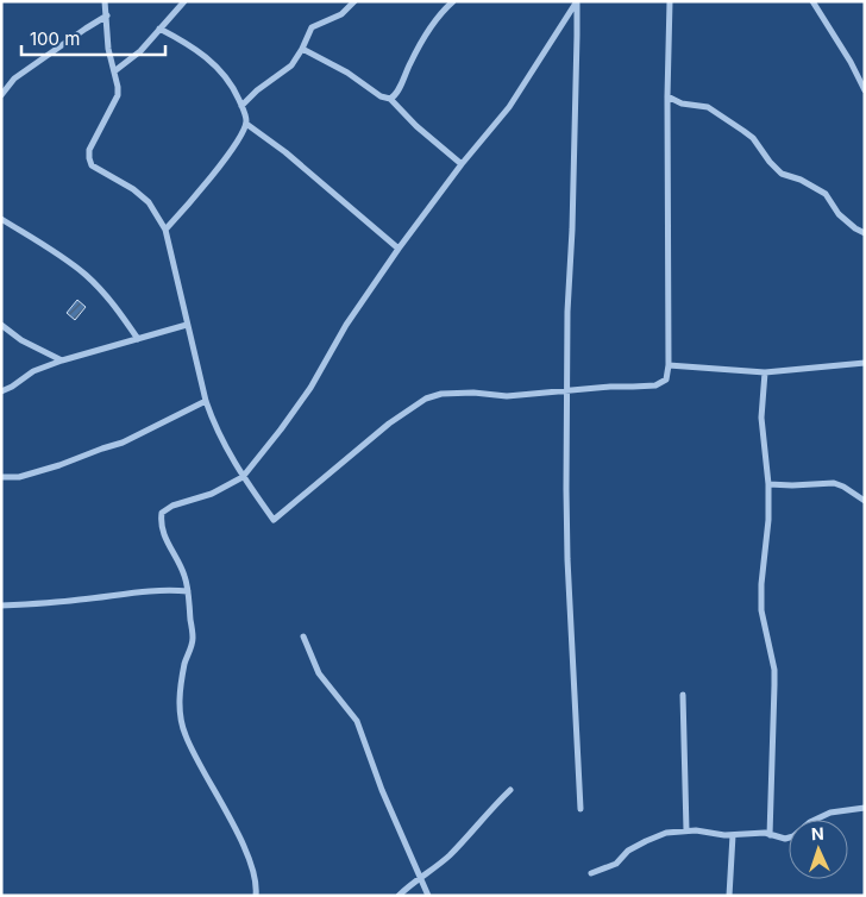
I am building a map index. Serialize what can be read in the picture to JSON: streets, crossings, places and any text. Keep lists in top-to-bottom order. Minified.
{"scale_bar":"100 m","north":"top"}
